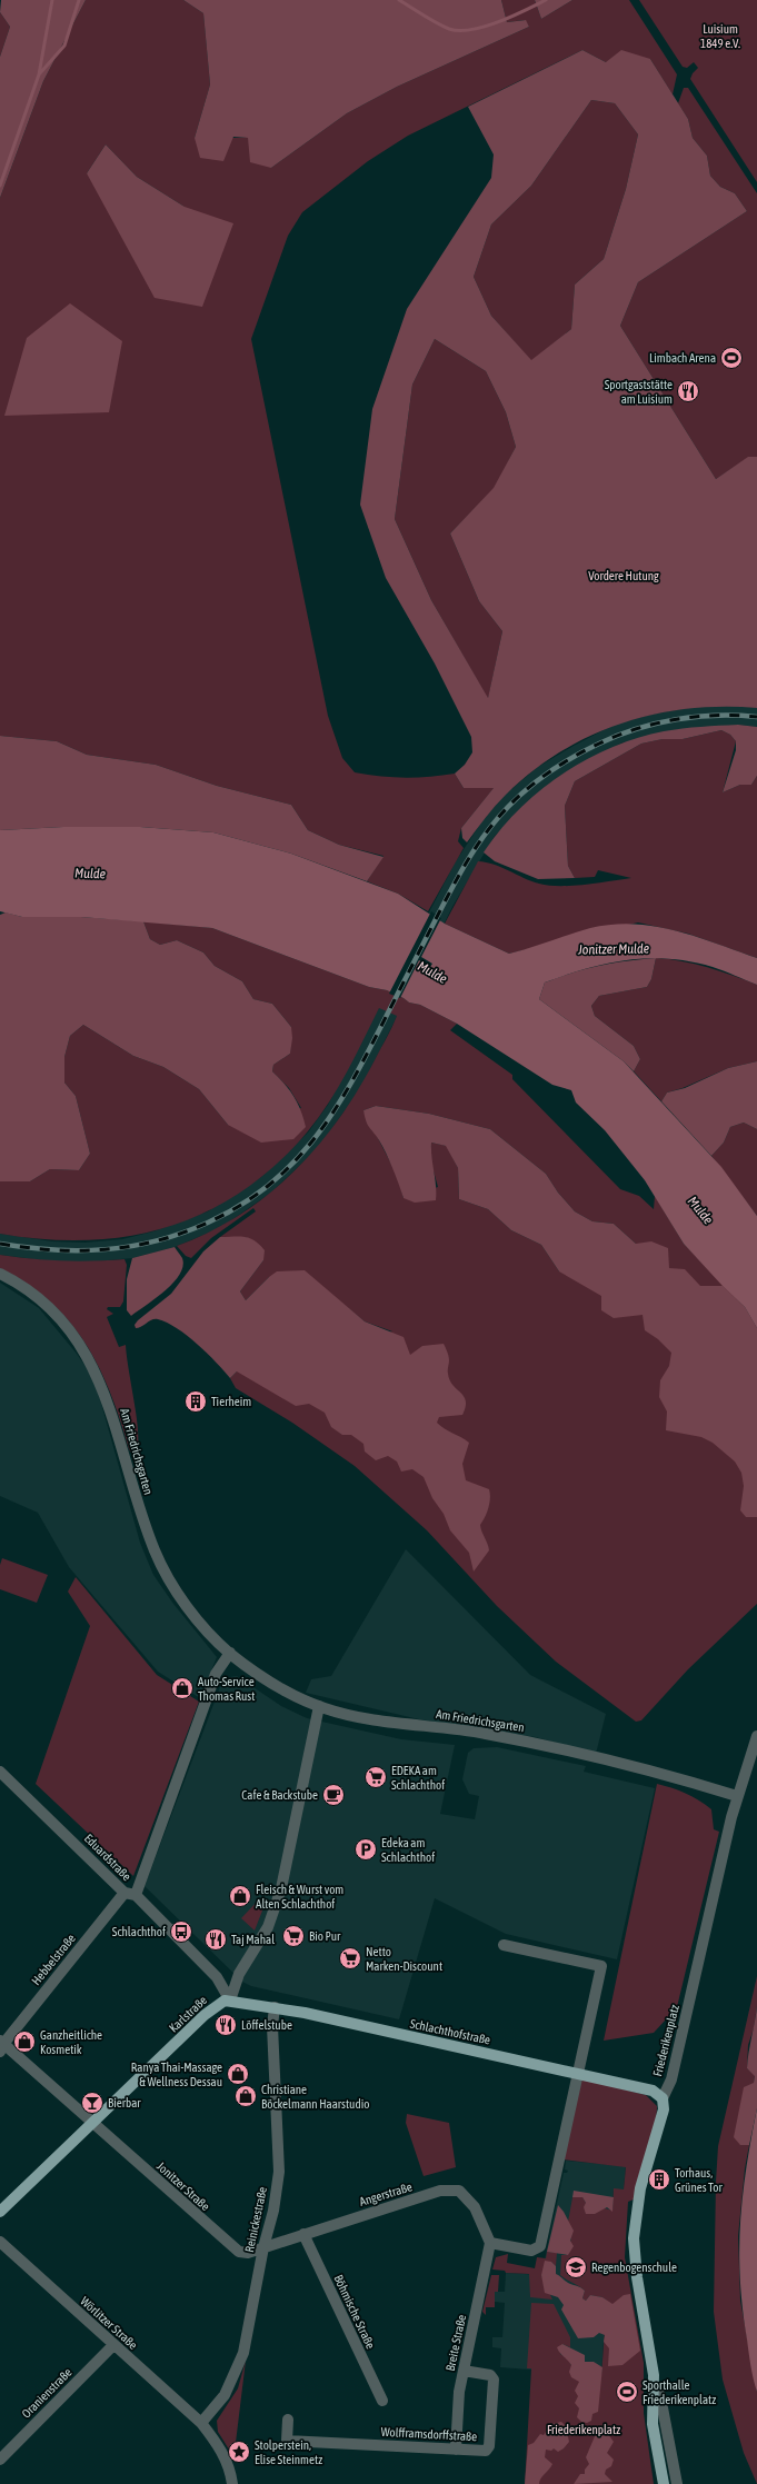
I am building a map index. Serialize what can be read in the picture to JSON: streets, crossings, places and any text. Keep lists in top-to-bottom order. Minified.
{"streets":{"main road":["Karlstraße","Schlachthofstraße","Friederikenplatz"],"street":["Am Friedrichsgarten","Eduardstraße","Hebbelstraße","Jonitzer Straße","Angerstraße","Reinickestraße","Böhmische Straße","Wörlitzer Straße","Breite Straße","Oranienstraße","Wolfframsdorffstraße"]},"crossings":[["Am Friedrichsgarten","Friederikenplatz"],["Eduardstraße","Hebbelstraße"],["Eduardstraße","Karlstraße"],["Eduardstraße","Schlachthofstraße"],["Hebbelstraße","Jonitzer Straße"],["Karlstraße","Schlachthofstraße"],["Karlstraße","Jonitzer Straße"],["Schlachthofstraße","Friederikenplatz"],["Schlachthofstraße","Reinickestraße"],["Jonitzer Straße","Angerstraße"],["Jonitzer Straße","Reinickestraße"],["Angerstraße","Reinickestraße"],["Angerstraße","Böhmische Straße"],["Angerstraße","Breite Straße"],["Reinickestraße","Wörlitzer Straße"],["Wörlitzer Straße","Oranienstraße"],["Breite Straße","Wolfframsdorffstraße"]],"water":["Mulde","Jonitzer Mulde"],"parks":["Luisium 1849 e.V.","Vordere Hutung","Friederikenplatz"],"places":{"sports":["Limbach Arena","Sporthalle Friederikenplatz"],"restaurant":["Sportgaststätte am Luisium","Taj Mahal","Löffelstube"],"building":["Tierheim","Torhaus, Grünes Tor"],"shop":["Auto-Service Thomas Rust","Fleisch & Wurst vom Alten Schlachthof","Ganzheitliche Kosmetik","Ranya Thai-Massage & Wellness Dessau","Christiane Böckelmann Haarstudio"],"supermarket":["EDEKA am Schlachthof","Bio Pur","Netto Marken-Discount"],"cafe":["Cafe & Backstube"],"parking":["Edeka am Schlachthof"],"bus stop":["Schlachthof"],"bar":["Bierbar"],"school or university":["Regenbogenschule"],"place":["Stolperstein, Elise Steinmetz"]}}
